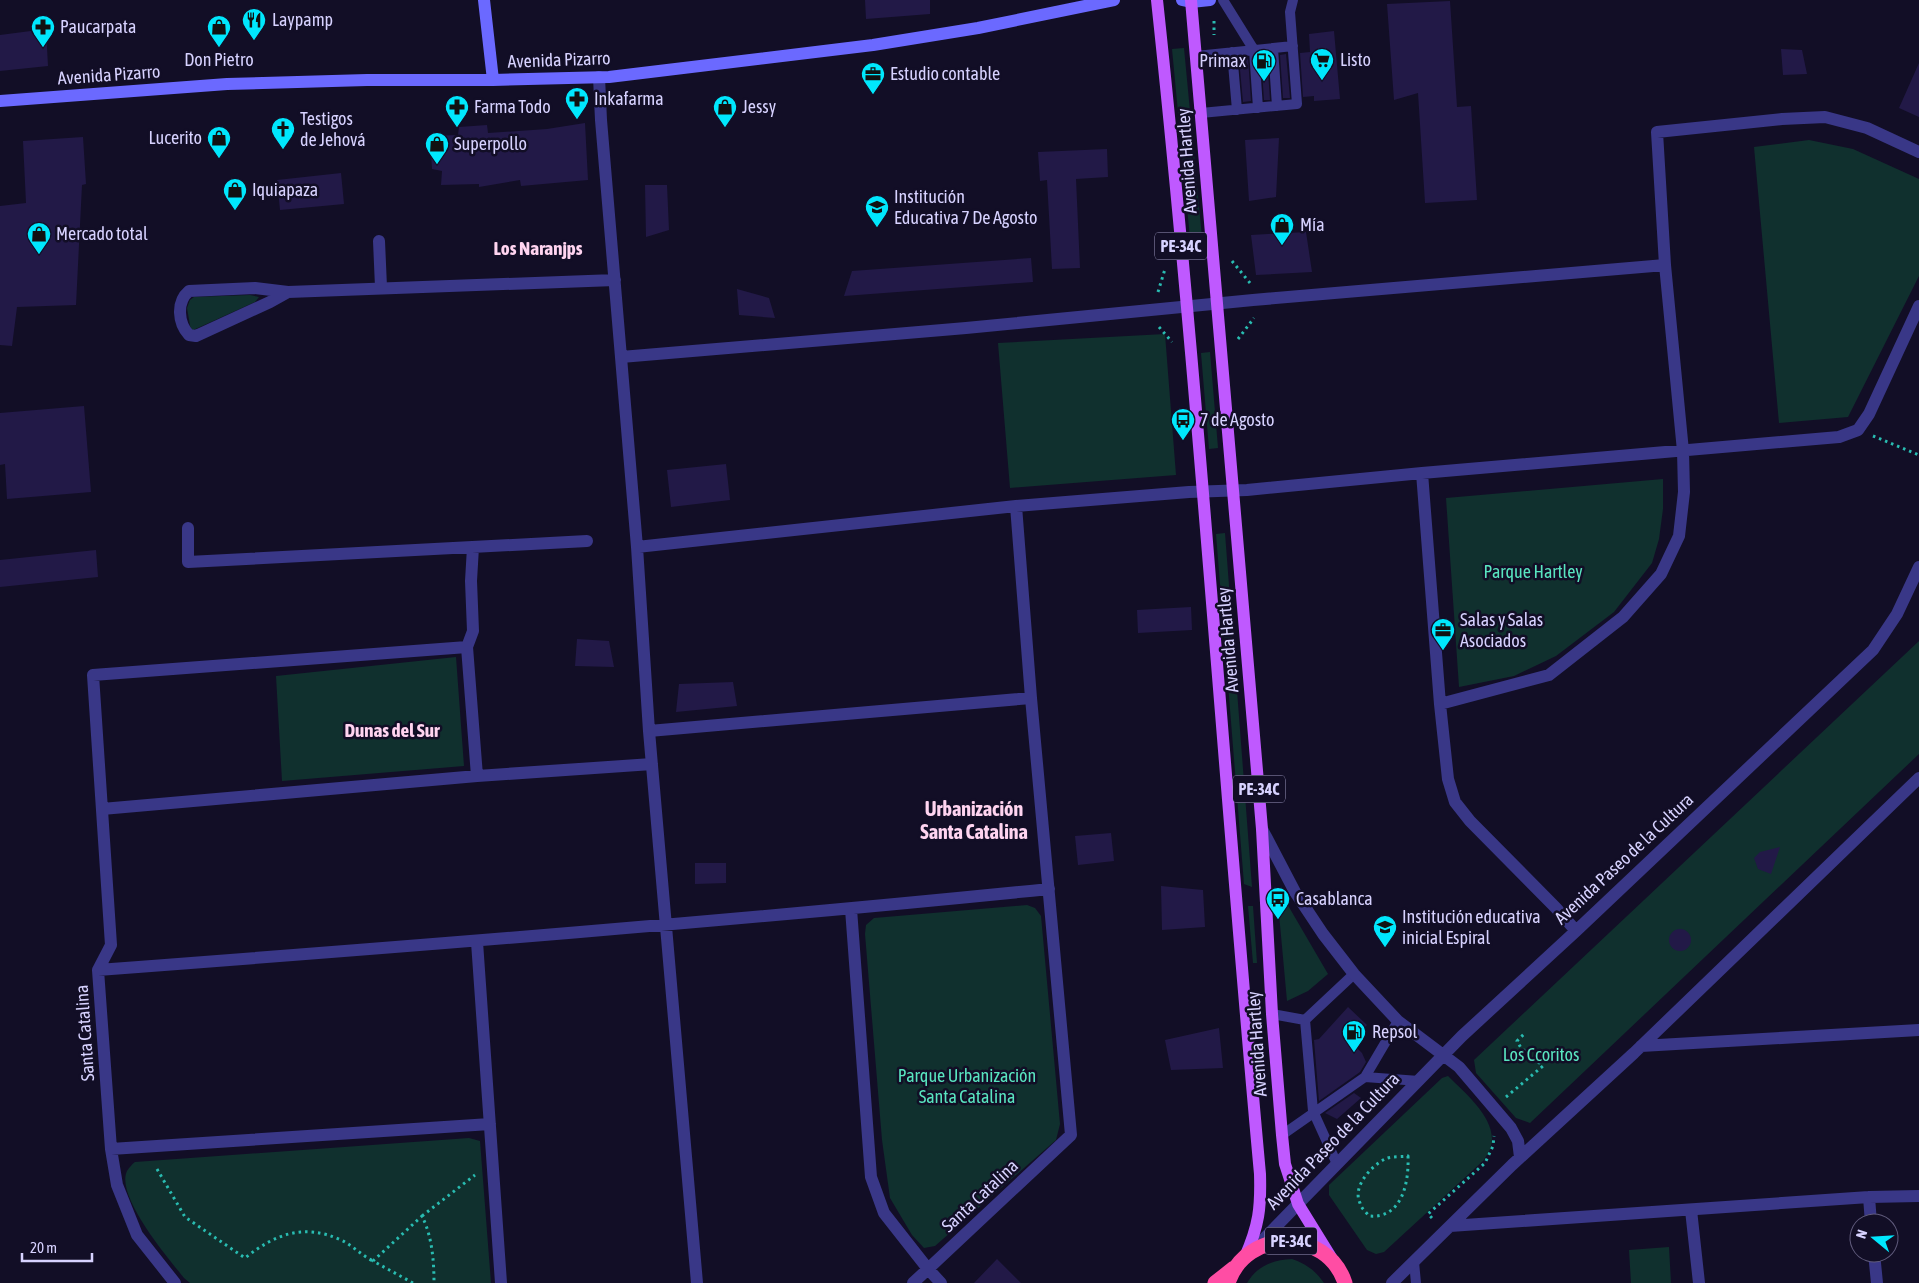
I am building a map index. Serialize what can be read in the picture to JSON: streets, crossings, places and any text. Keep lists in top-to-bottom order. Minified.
{"streets":{"highway":["PE-34C","Avenida Paseo de la Cultura"],"main road":["Avenida Pizarro","Avenida Hartley"],"street":["Santa Catalina"]},"crossings":[["Avenida Hartley","PE-34C"],["Avenida Hartley","Avenida Paseo de la Cultura"],["PE-34C","Avenida Paseo de la Cultura"]],"districts":["Los Naranjps","Dunas del Sur","Urbanización Santa Catalina"],"parks":["Parque Hartley","Los Ccoritos","Parque Urbanización Santa Catalina"],"places":{"restaurant":["Laypamp"],"pharmacy":["Paucarpata","Inkafarma","Farma Todo"],"shop":["Don Pietro","Jessy","Lucerito","Superpollo","Iquiapaza","Mía","Mercado total"],"supermarket":["Listo"],"fuel station":["Primax","Repsol"],"office":["Estudio contable","Salas y Salas Asociados"],"church":["Testigos de Jehová"],"school or university":["Institución Educativa 7 De Agosto","Institución educativa inicial Espiral"],"bus stop":["7 de Agosto","Casablanca"]},"scale_bar":"20 m","north":"left"}
